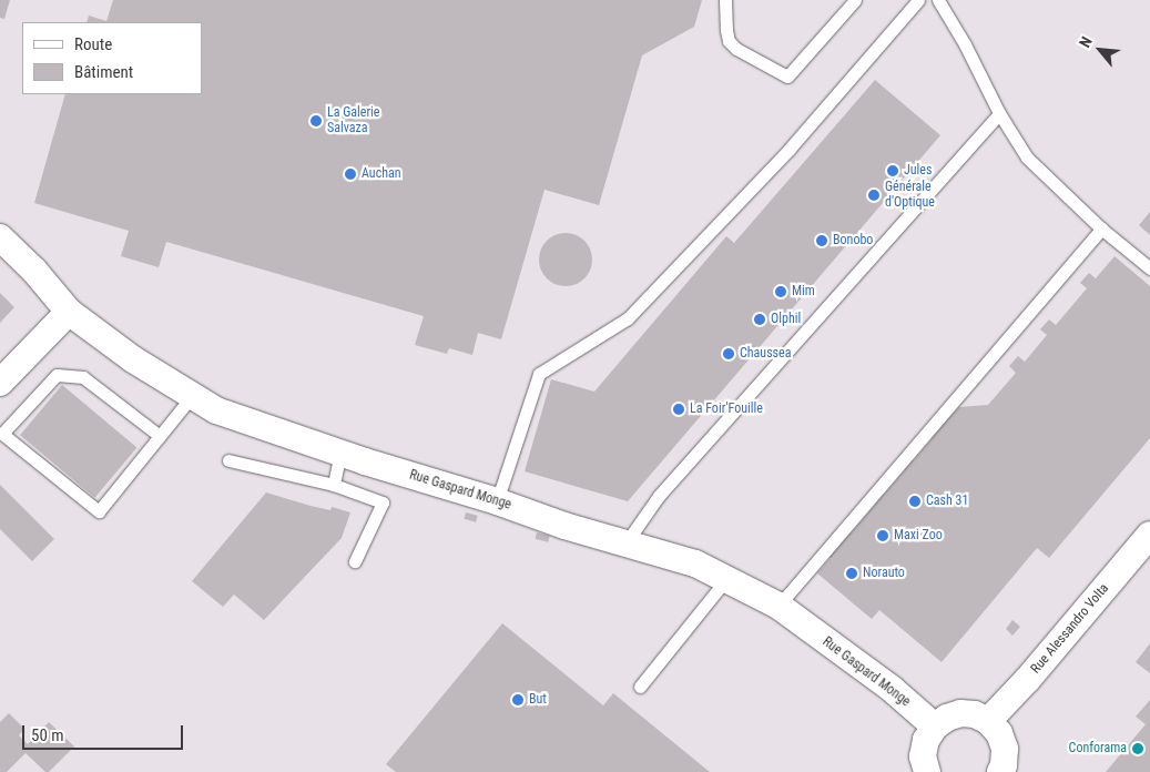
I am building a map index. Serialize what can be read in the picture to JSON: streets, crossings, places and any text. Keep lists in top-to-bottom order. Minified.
{"streets":{"street":["Rue Gaspard Monge","Rue Alessandro Volta"]},"places":["La Galerie Salvaza","Jules","Auchan","Générale d'Optique","Bonobo","Mim","Olphil","Chaussea","La Foir'Fouille","Cash 31","Maxi Zoo","Norauto","But","Conforama"],"legend":["Route","Bâtiment"],"scale_bar":"50 m","north":"top left"}
